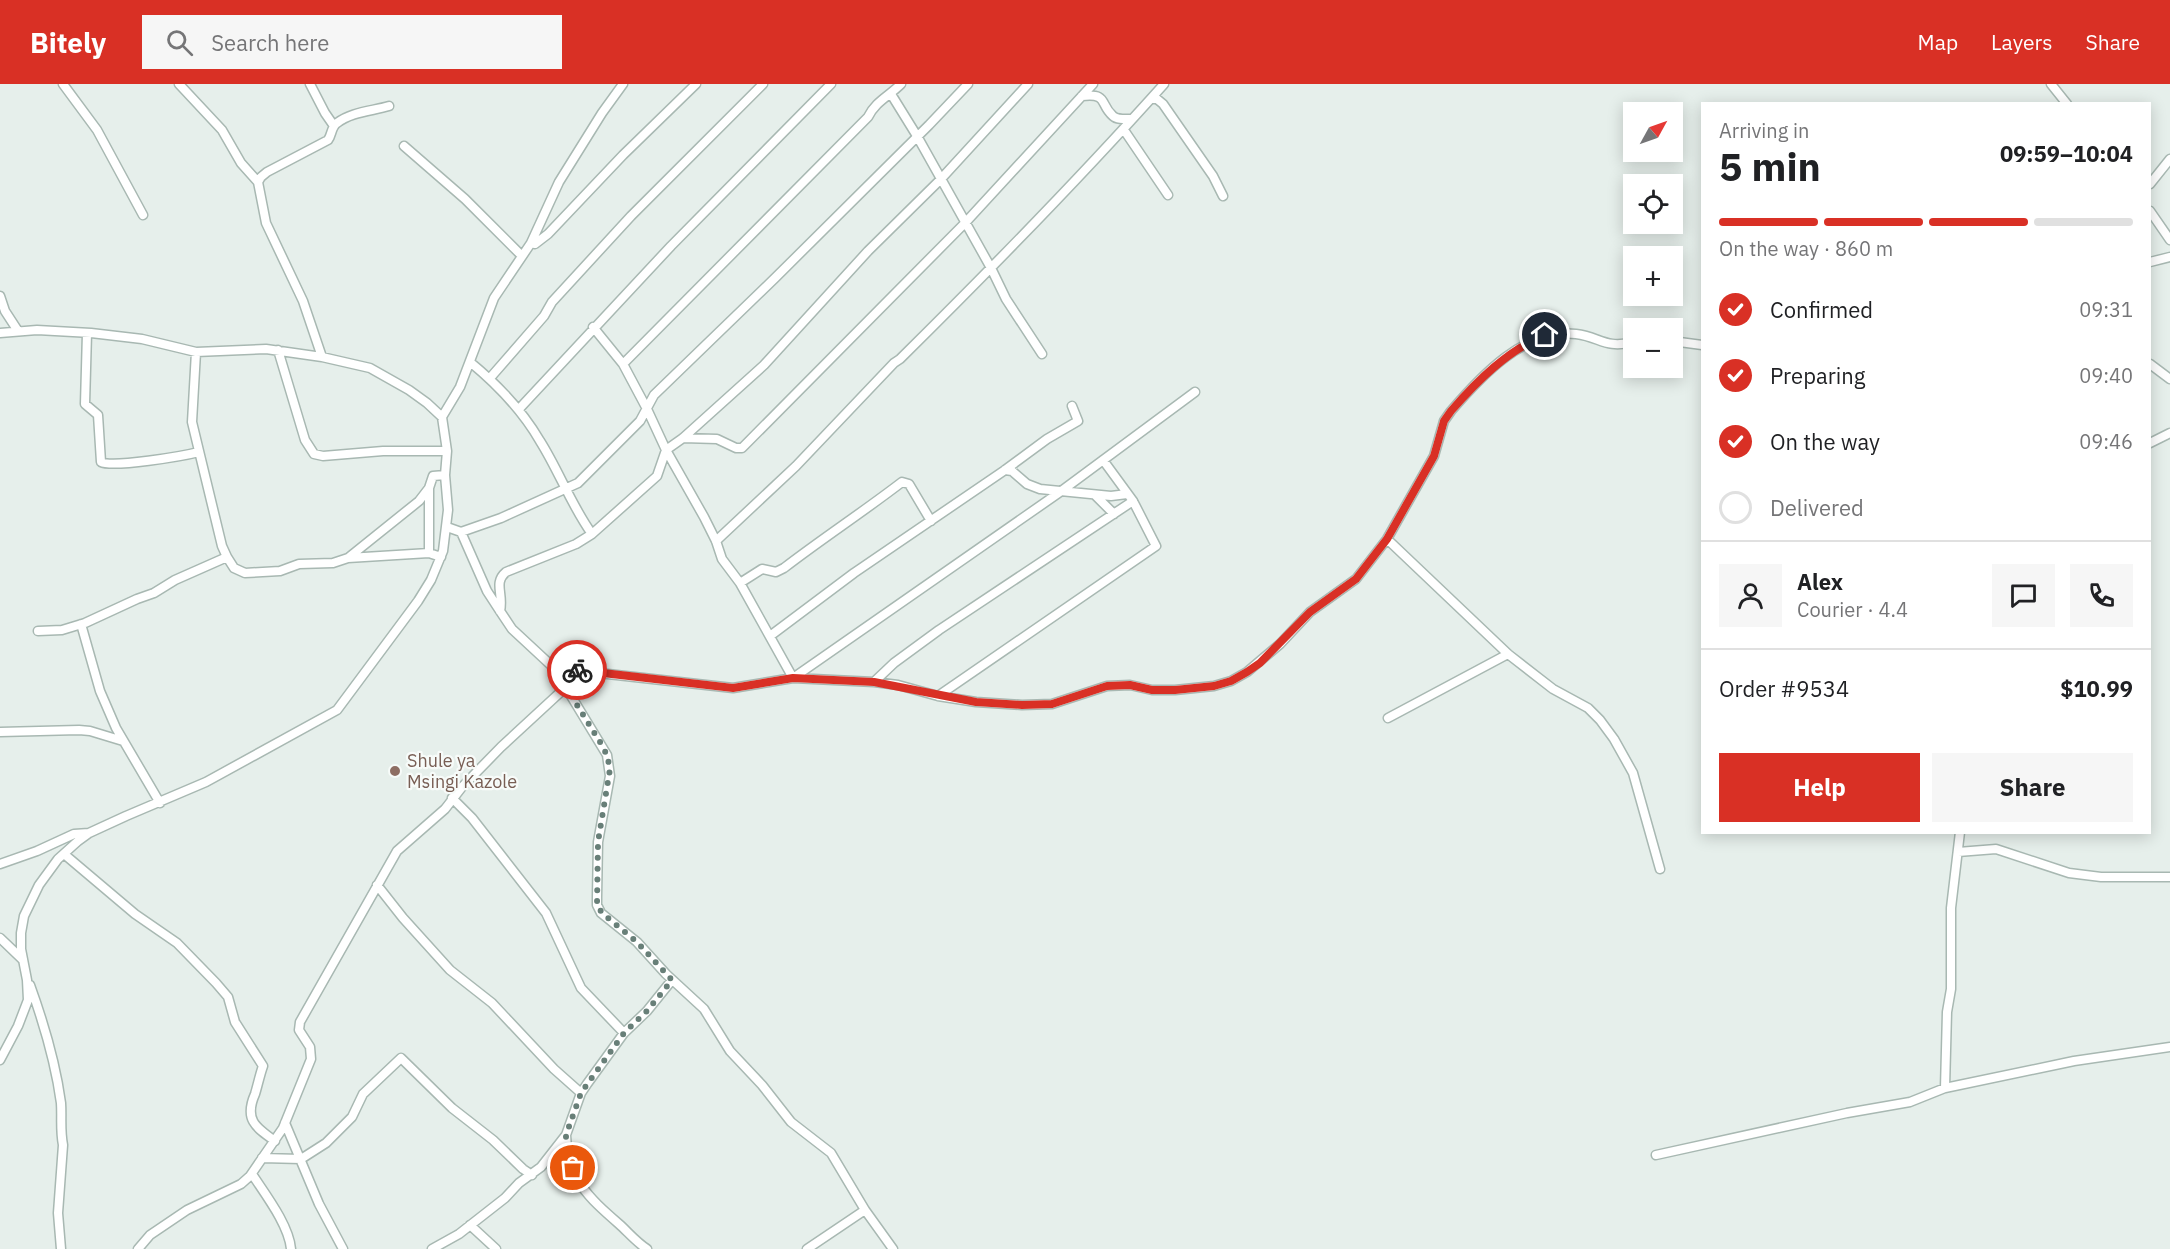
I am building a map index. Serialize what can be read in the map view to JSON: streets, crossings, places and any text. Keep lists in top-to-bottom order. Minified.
{"places":["Shule ya Msingi Kazole"],"north":"top right","page":{"header":"Bitely","search":"Search here","nav":["Map","Layers","Share"],"map_buttons":["+","−"],"heading":["5 min","Arriving in","09:59–10:04"],"panel":["Alex","Courier · 4.4","Order #9534","$10.99"],"bar":"On the way · 860 m","list":[["Confirmed","09:31"],["Preparing","09:40"],["On the way","09:46"],"Delivered"],"buttons":["Help","Share"]}}
